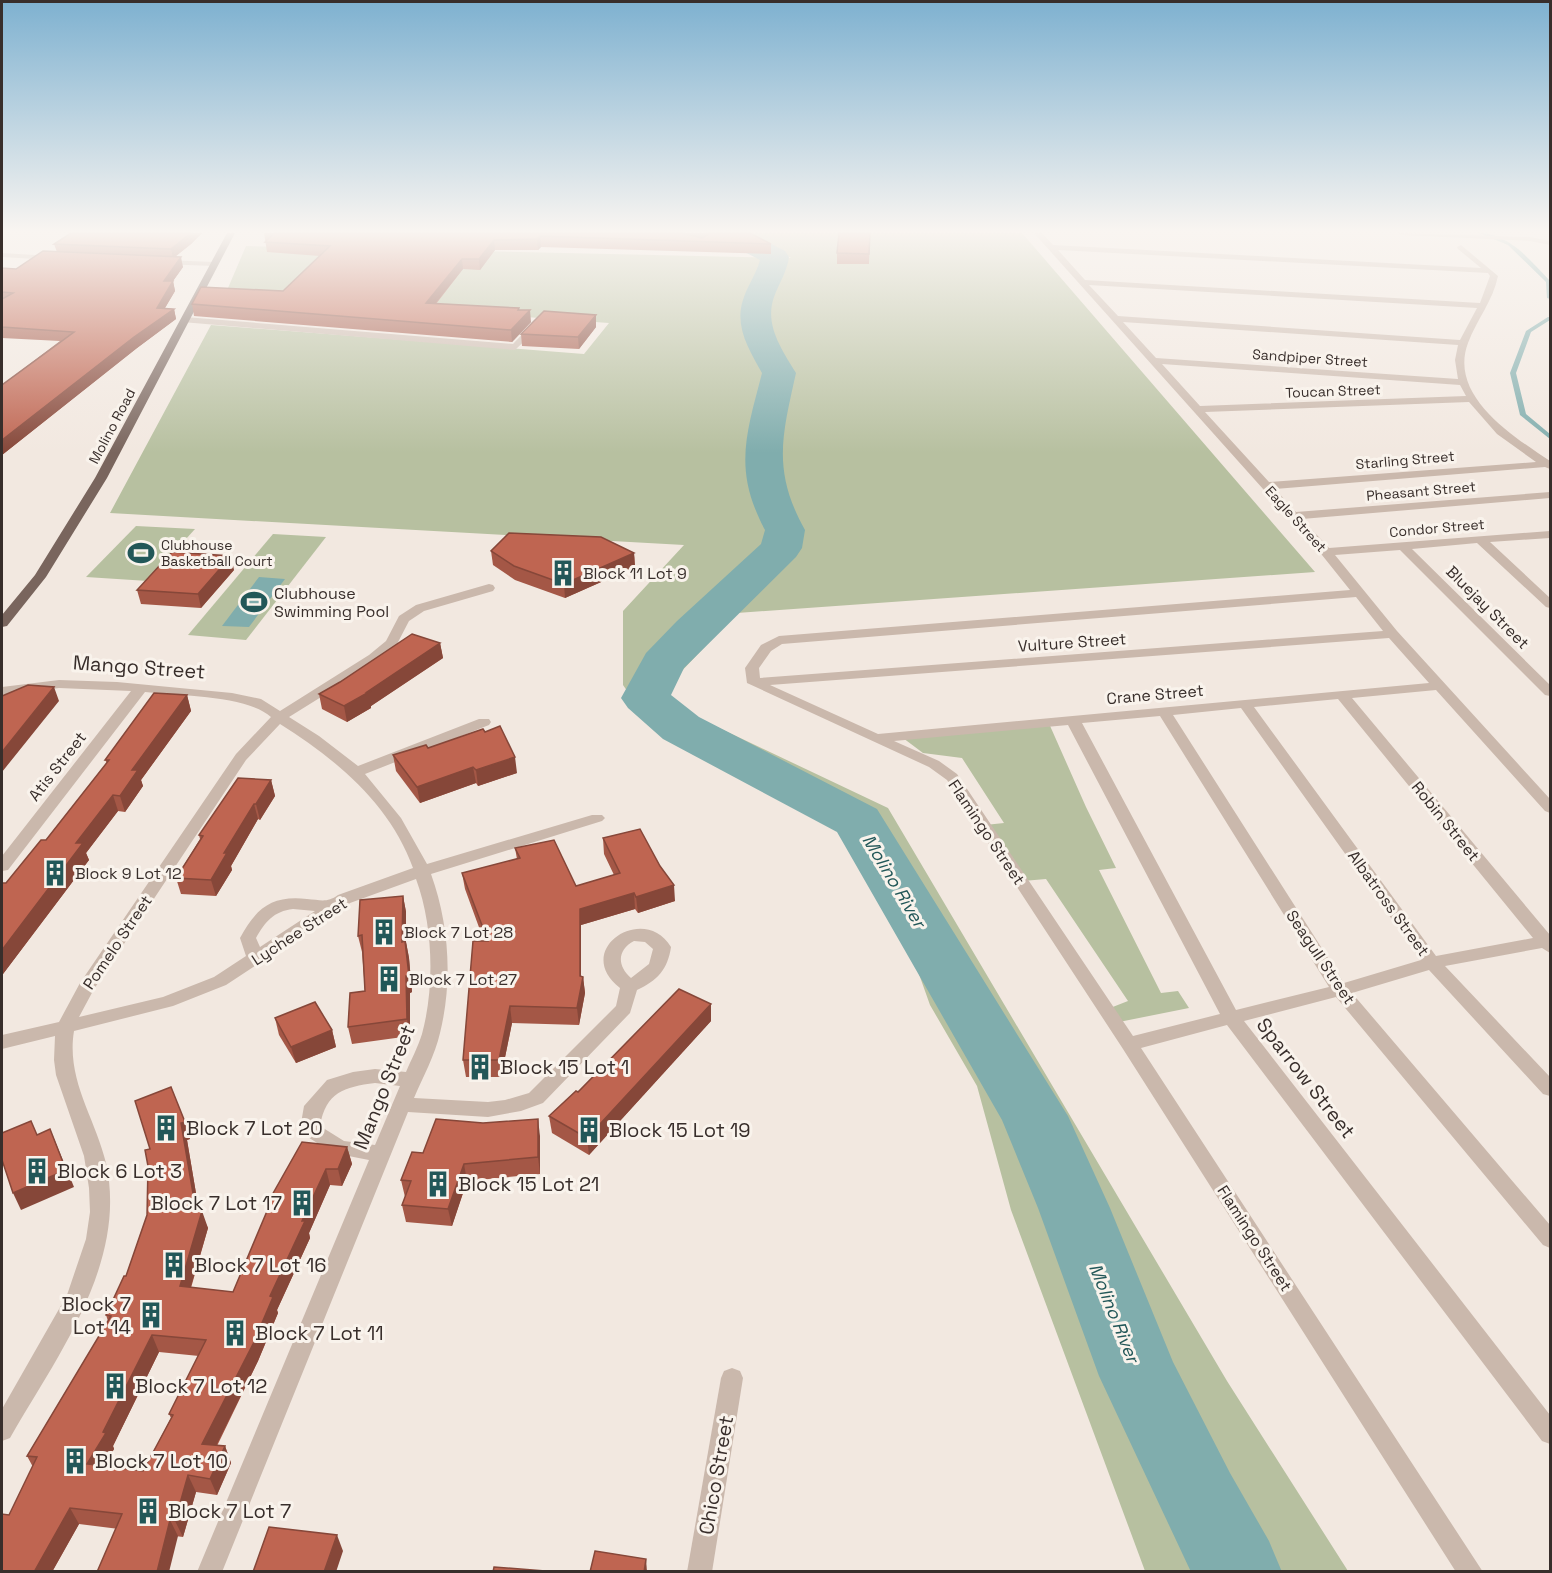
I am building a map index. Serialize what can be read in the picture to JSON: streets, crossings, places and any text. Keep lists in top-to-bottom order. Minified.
{"streets":{"main road":["Molino Road"],"street":["Sandpiper Street","Toucan Street","Starling Street","Pheasant Street","Eagle Street","Condor Street","Bluejay Street","Vulture Street","Mango Street","Crane Street","Atis Street","Robin Street","Flamingo Street","Albatross Street","Lychee Street","Pomelo Street","Seagull Street","Sparrow Street","Chico Street"]},"crossings":[["Sandpiper Street","Eagle Street"],["Toucan Street","Eagle Street"],["Starling Street","Eagle Street"],["Pheasant Street","Eagle Street"],["Eagle Street","Condor Street"],["Eagle Street","Vulture Street"],["Eagle Street","Crane Street"],["Condor Street","Bluejay Street"],["Vulture Street","Flamingo Street"],["Mango Street","Atis Street"],["Mango Street","Lychee Street"],["Mango Street","Pomelo Street"],["Crane Street","Robin Street"],["Crane Street","Flamingo Street"],["Crane Street","Albatross Street"],["Crane Street","Seagull Street"],["Crane Street","Sparrow Street"],["Lychee Street","Pomelo Street"]],"water":["Molino River"],"places":{"sports":["Clubhouse Basketball Court","Clubhouse Swimming Pool"],"building":["Block 11 Lot 9","Block 9 Lot 12","Block 7 Lot 28","Block 7 Lot 27","Block 15 Lot 1","Block 7 Lot 20","Block 15 Lot 19","Block 6 Lot 3","Block 15 Lot 21","Block 7 Lot 17","Block 7 Lot 16","Block 7 Lot 14","Block 7 Lot 11","Block 7 Lot 12","Block 7 Lot 10","Block 7 Lot 7"]}}
